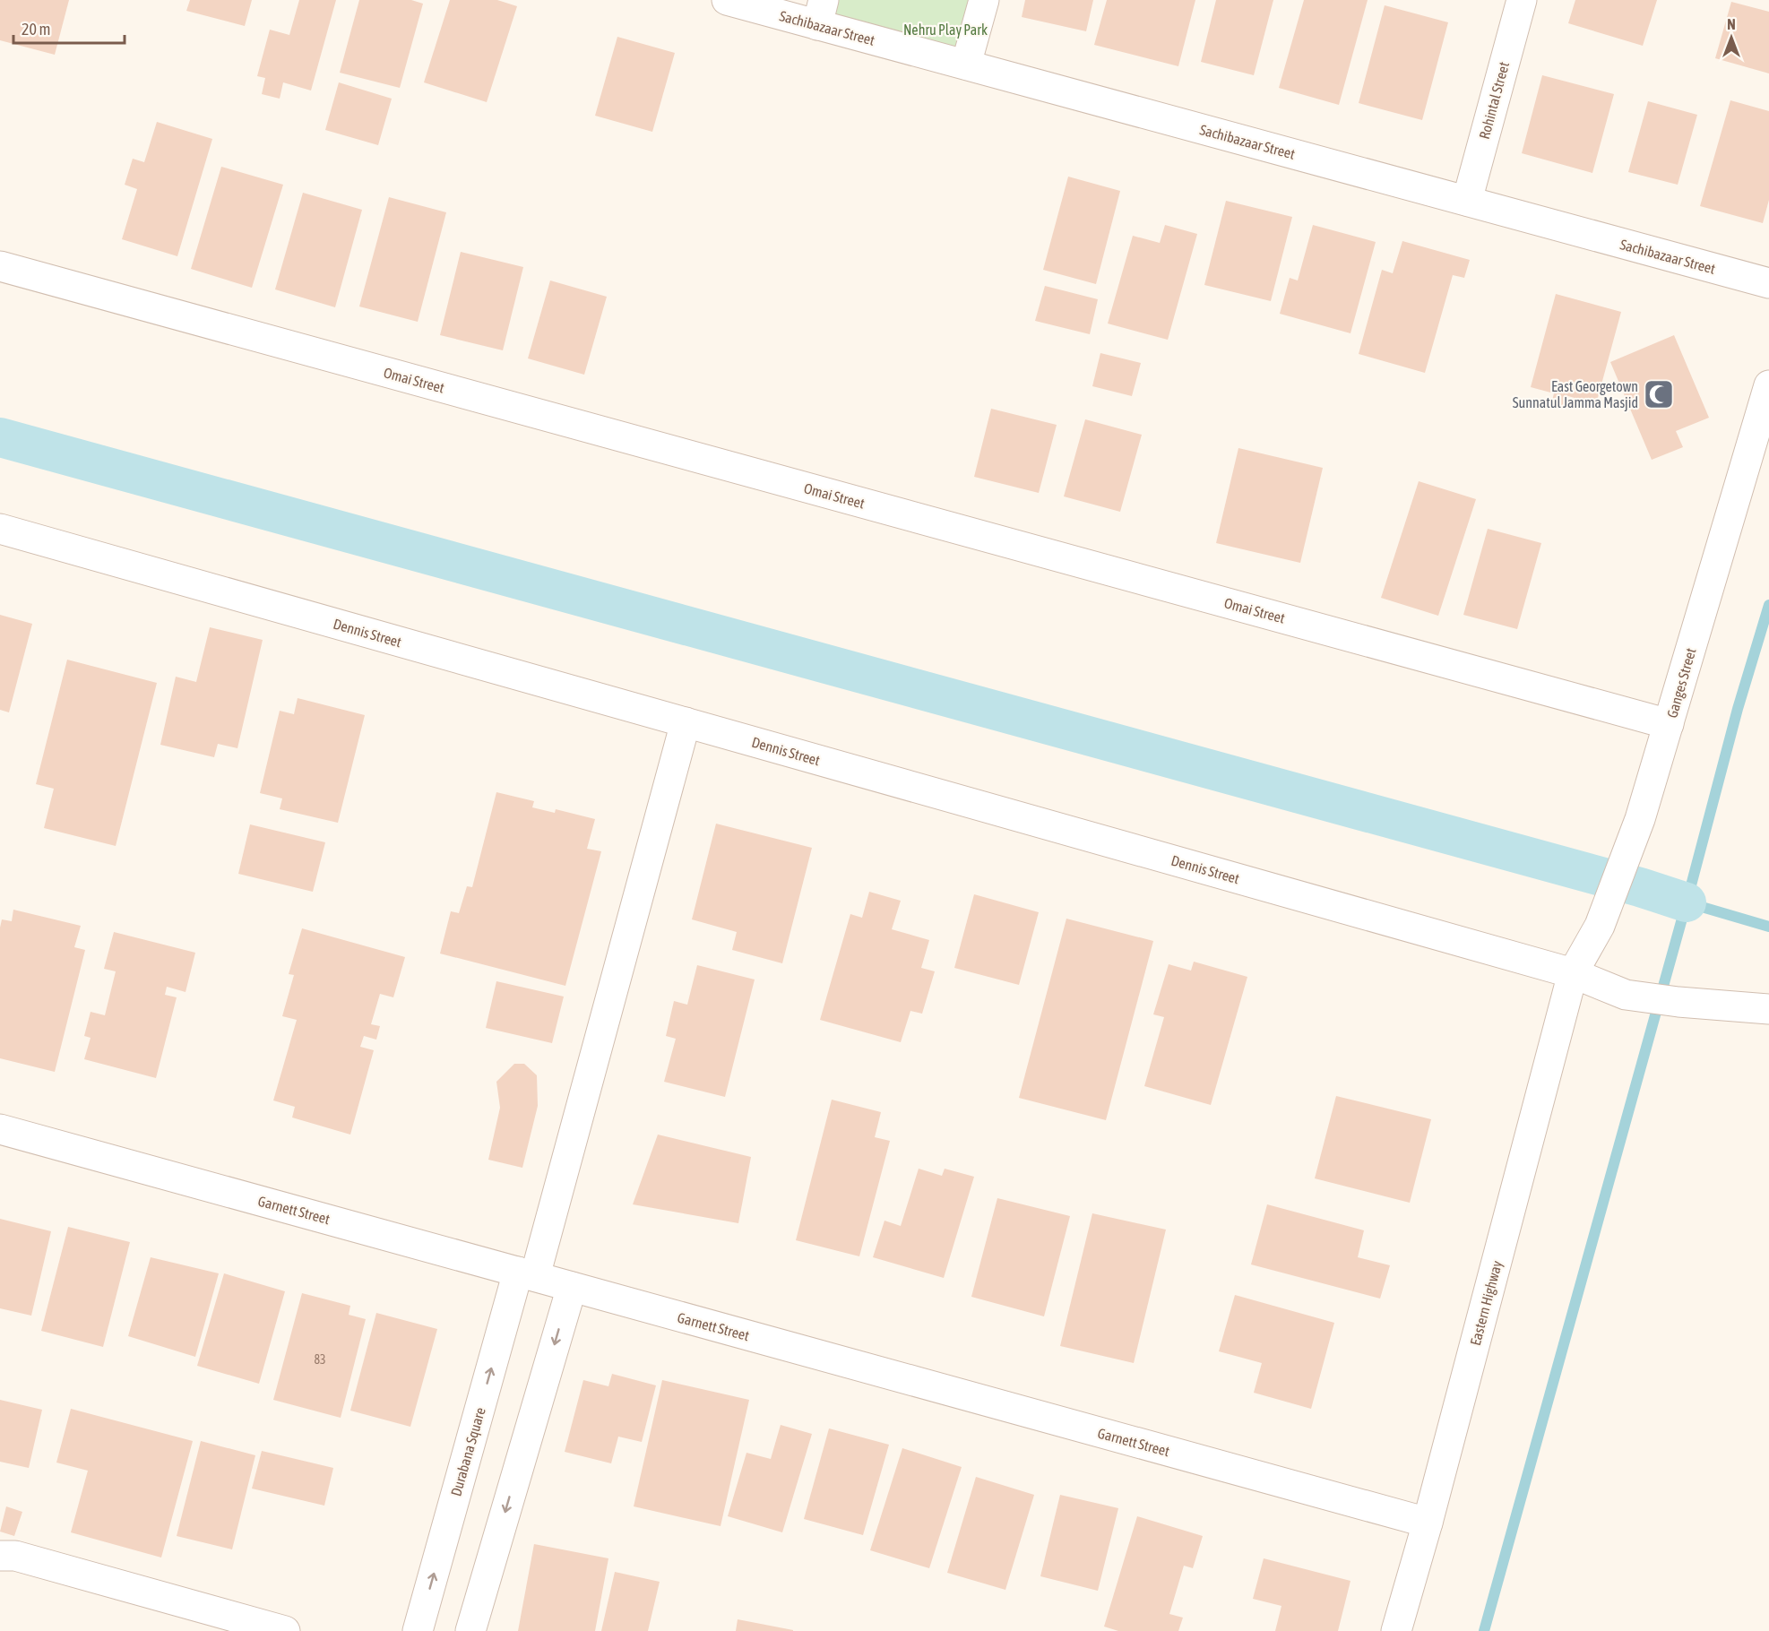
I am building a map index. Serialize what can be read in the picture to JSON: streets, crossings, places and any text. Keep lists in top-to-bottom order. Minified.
{"streets":{"street":["Sachibazaar Street","Rohintal Street","Omai Street","Dennis Street","Ganges Street","Garnett Street","Eastern Highway","Durabana Square"]},"crossings":[["Sachibazaar Street","Rohintal Street"],["Omai Street","Ganges Street"],["Dennis Street","Ganges Street"],["Dennis Street","Eastern Highway"],["Dennis Street","Durabana Square"],["Ganges Street","Eastern Highway"],["Garnett Street","Eastern Highway"],["Garnett Street","Durabana Square"]],"parks":["Nehru Play Park"],"places":{"mosque":["East Georgetown Sunnatul Jamma Masjid"]},"house_numbers":["83"],"scale_bar":"20 m","north":"top"}
